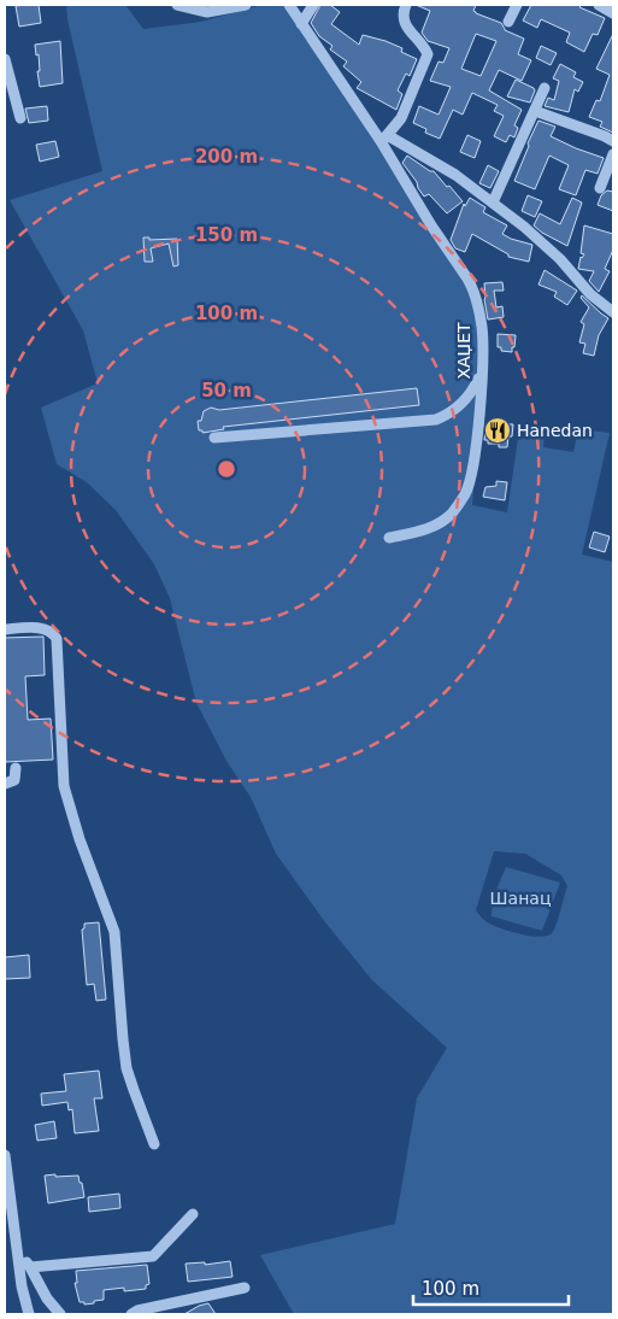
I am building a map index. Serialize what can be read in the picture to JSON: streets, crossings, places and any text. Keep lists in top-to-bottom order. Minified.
{"streets":{"street":["ХАЏЕТ"]},"parks":["Шанац"],"places":{"restaurant":["Hanedan"]},"scale_bar":"100 m","rings":["200 m","150 m","100 m","50 m"]}
